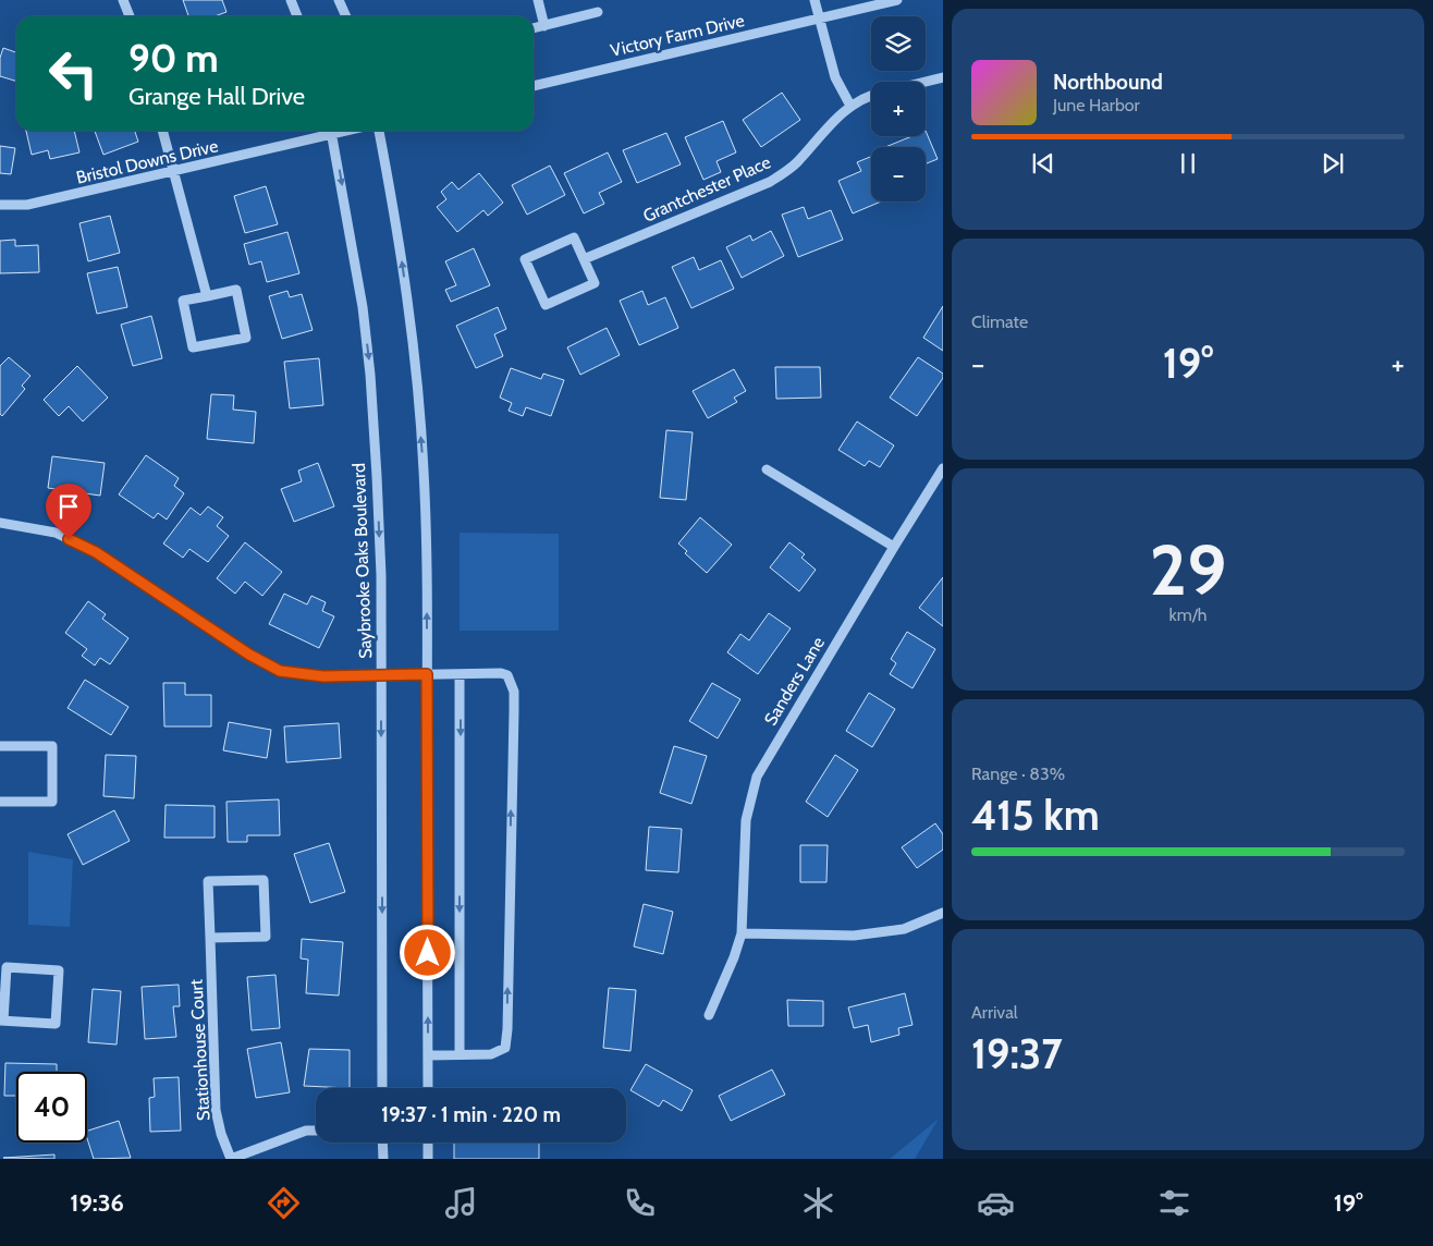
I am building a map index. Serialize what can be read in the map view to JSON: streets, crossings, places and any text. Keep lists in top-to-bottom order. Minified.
{"streets":{"street":["Victory Farm Drive","Bristol Downs Drive","Grantchester Place","Saybrooke Oaks Boulevard","Sanders Lane","Stationhouse Court"]},"page":{"map_buttons":["+","−"],"turn":["90 m","Grange Hall Drive"],"song":["Northbound","June Harbor"],"tile":["Climate",["29","km/h"],["Range · 83%","415 km"],["Arrival","19:37"]],"heat":["−","19°","+"],"limit":"40","trip":"19:37 · 1 min · 220 m","tabs":["19:36","19°"]}}
